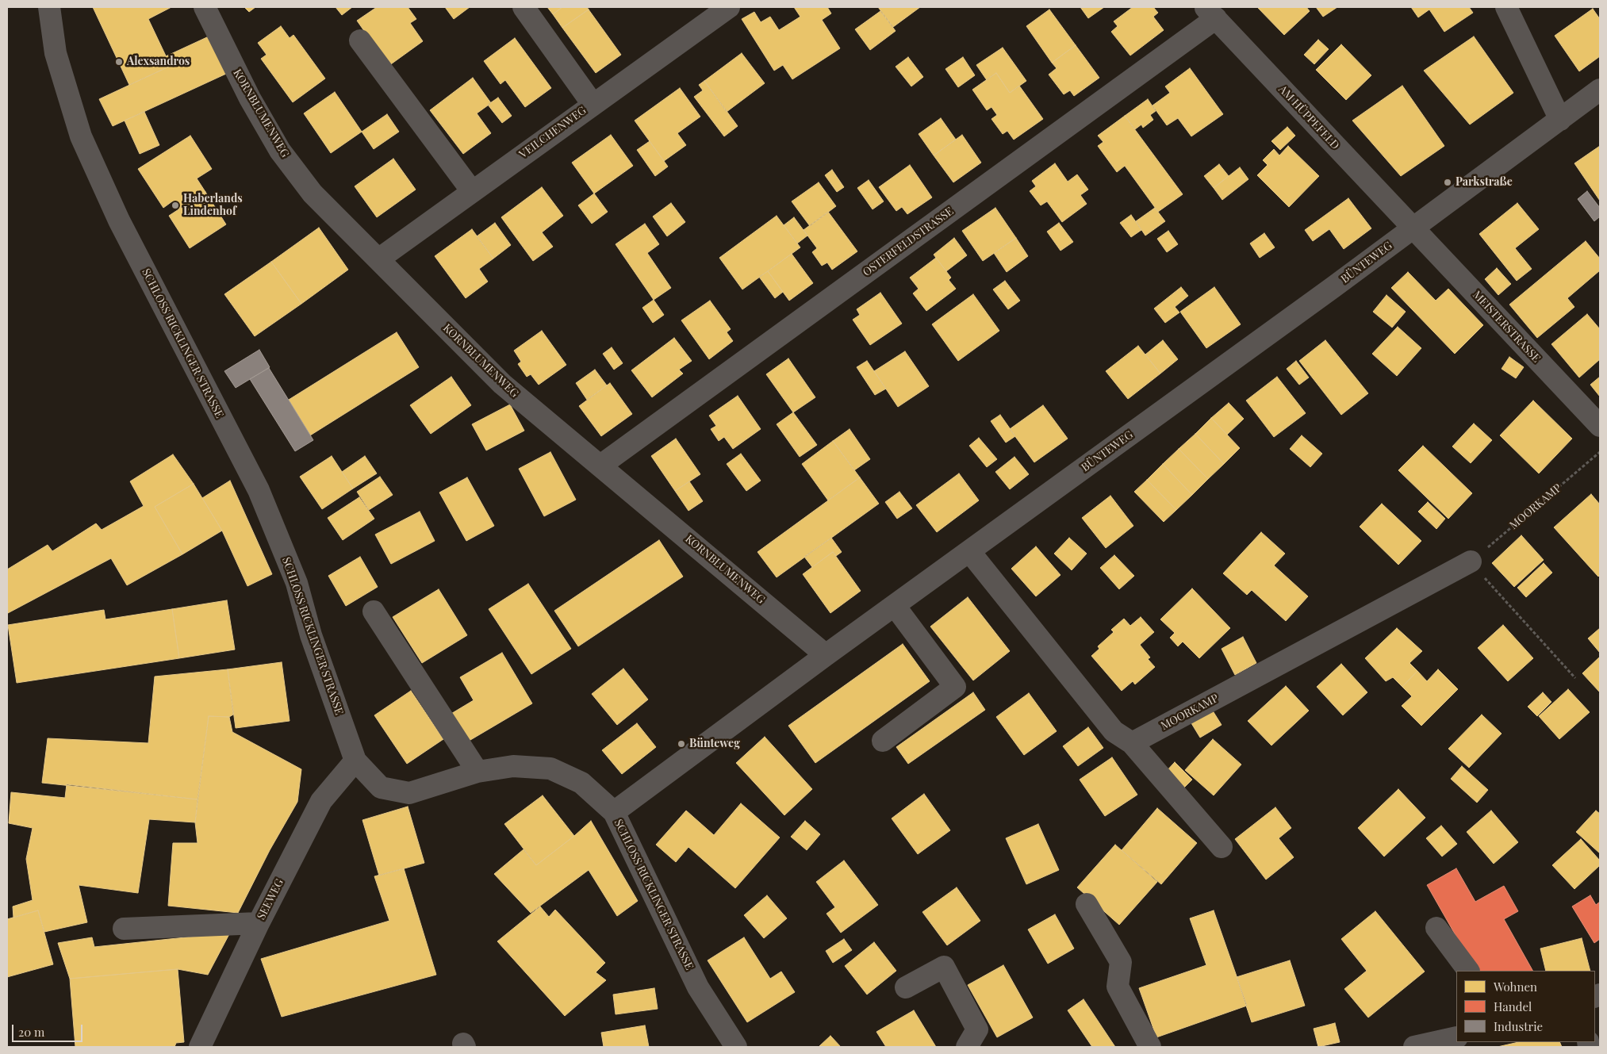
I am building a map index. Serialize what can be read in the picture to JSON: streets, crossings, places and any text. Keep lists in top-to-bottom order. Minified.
{"streets":{"street":["KORNBLUMENWEG","AM HÜPPEFELD","VEILCHENWEG","OSTERFELDSTRASSE","BÜNTEWEG","MEISTERSTRASSE","SCHLOSS RICKLINGER STRASSE","MOORKAMP","SEEWEG"]},"crossings":[["KORNBLUMENWEG","VEILCHENWEG"],["KORNBLUMENWEG","OSTERFELDSTRASSE"],["KORNBLUMENWEG","BÜNTEWEG"],["AM HÜPPEFELD","OSTERFELDSTRASSE"],["AM HÜPPEFELD","BÜNTEWEG"],["AM HÜPPEFELD","MEISTERSTRASSE"],["BÜNTEWEG","MEISTERSTRASSE"],["BÜNTEWEG","SCHLOSS RICKLINGER STRASSE"],["SCHLOSS RICKLINGER STRASSE","SEEWEG"]],"places":["Alexsandros","Parkstraße","Haberlands Lindenhof","Bünteweg"],"legend":["Wohnen","Handel","Industrie"],"scale_bar":"20 m"}
